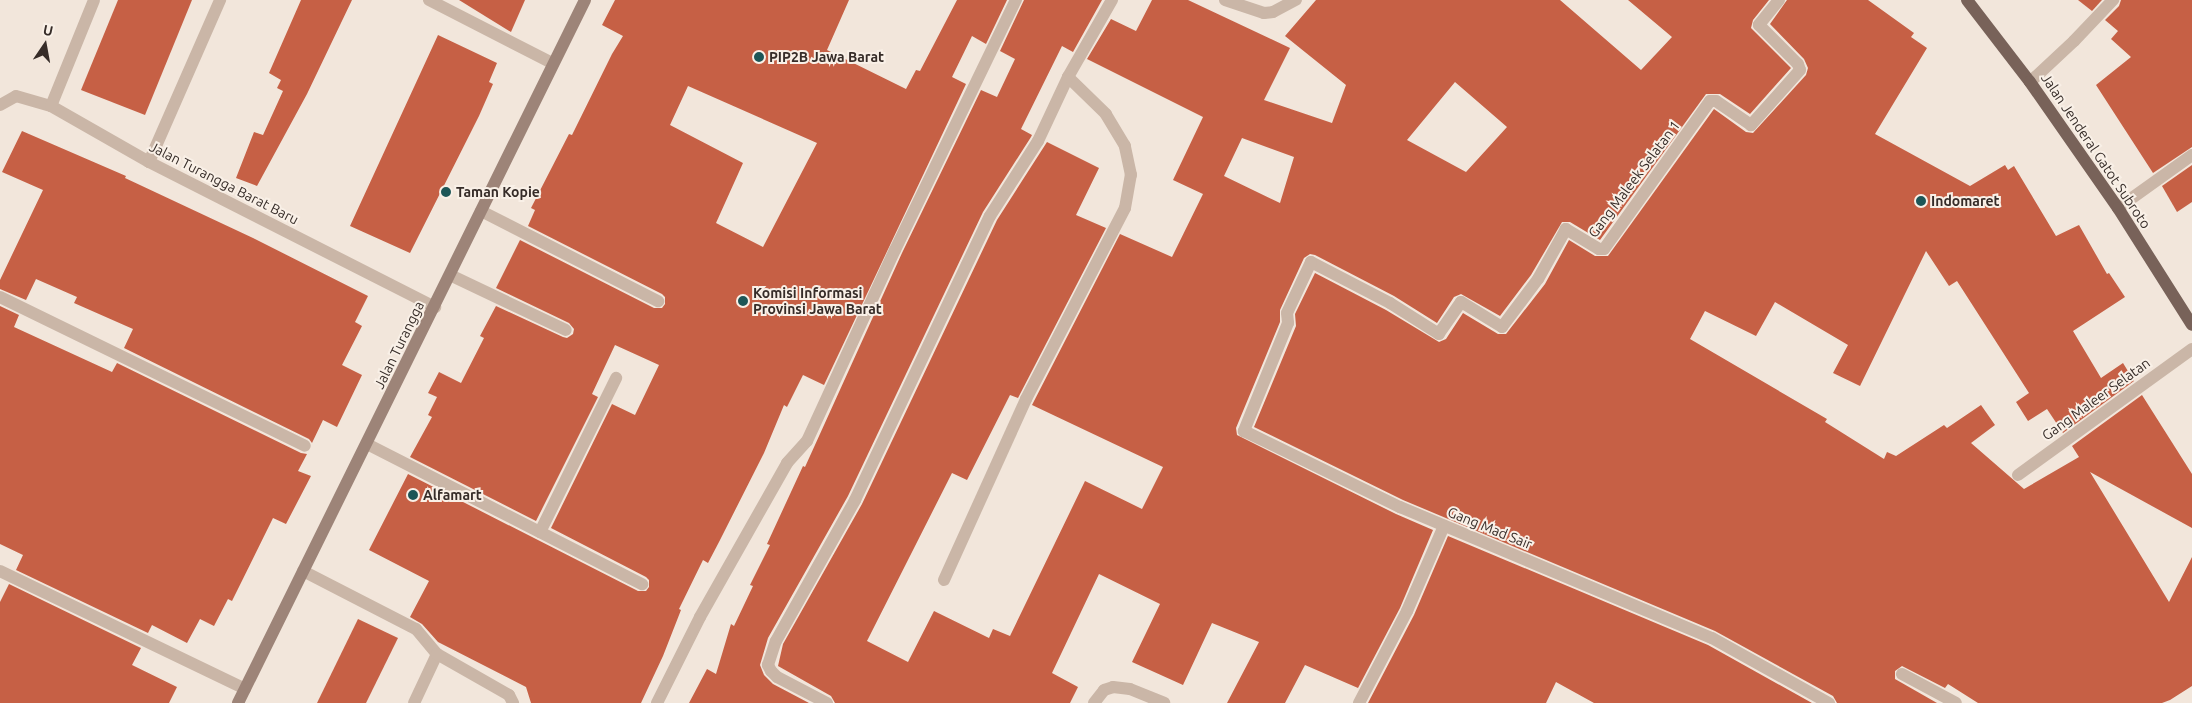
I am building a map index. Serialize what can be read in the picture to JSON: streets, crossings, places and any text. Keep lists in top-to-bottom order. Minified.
{"streets":{"main road":["Jalan Jenderal Gatot Subroto","Jalan Turangga"],"street":["Gang Maleek Selatan 1","Jalan Turangga Barat Baru","Gang Maleer Selatan","Gang Mad Sair"]},"crossings":[["Gang Maleek Selatan 1","Gang Mad Sair"],["Jalan Turangga Barat Baru","Jalan Turangga"]],"places":["PIP2B Jawa Barat","Taman Kopie","Indomaret","Komisi Informasi Provinsi Jawa Barat","Alfamart"],"north":"top"}
